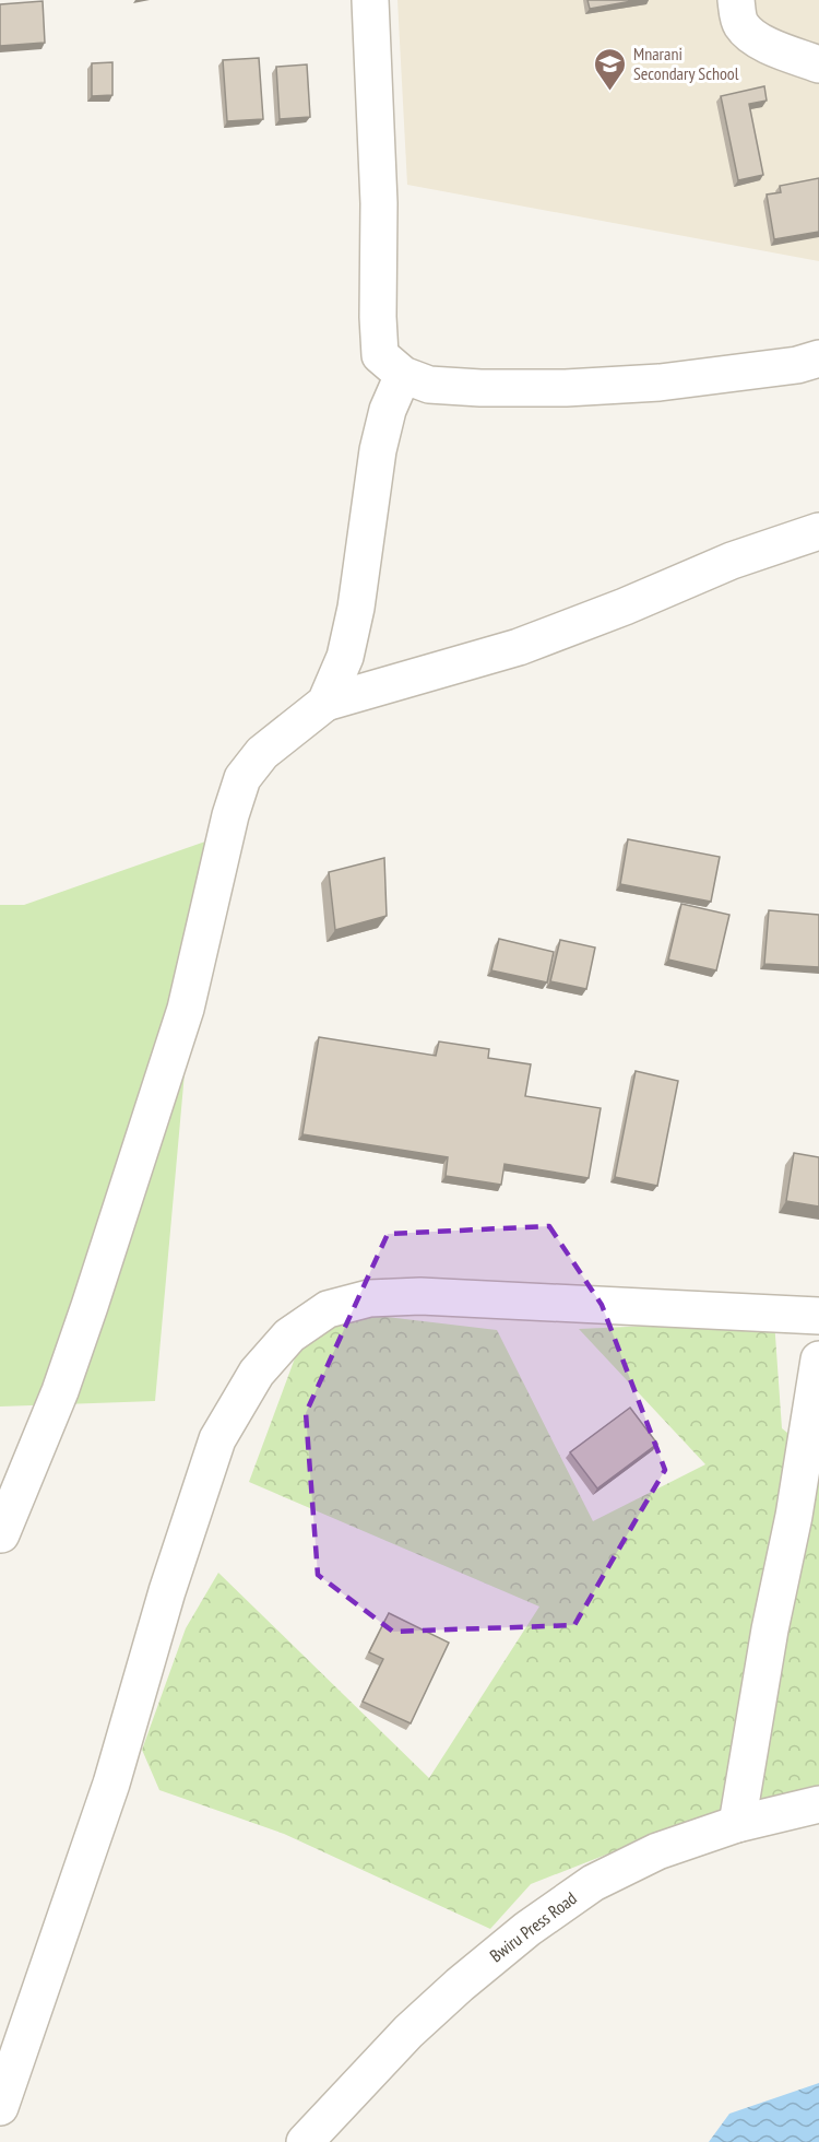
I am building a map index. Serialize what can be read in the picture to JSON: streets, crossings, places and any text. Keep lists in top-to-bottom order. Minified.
{"streets":{"street":["Bwiru Press Road"]},"places":{"school or university":["Mnarani Secondary School"]}}
